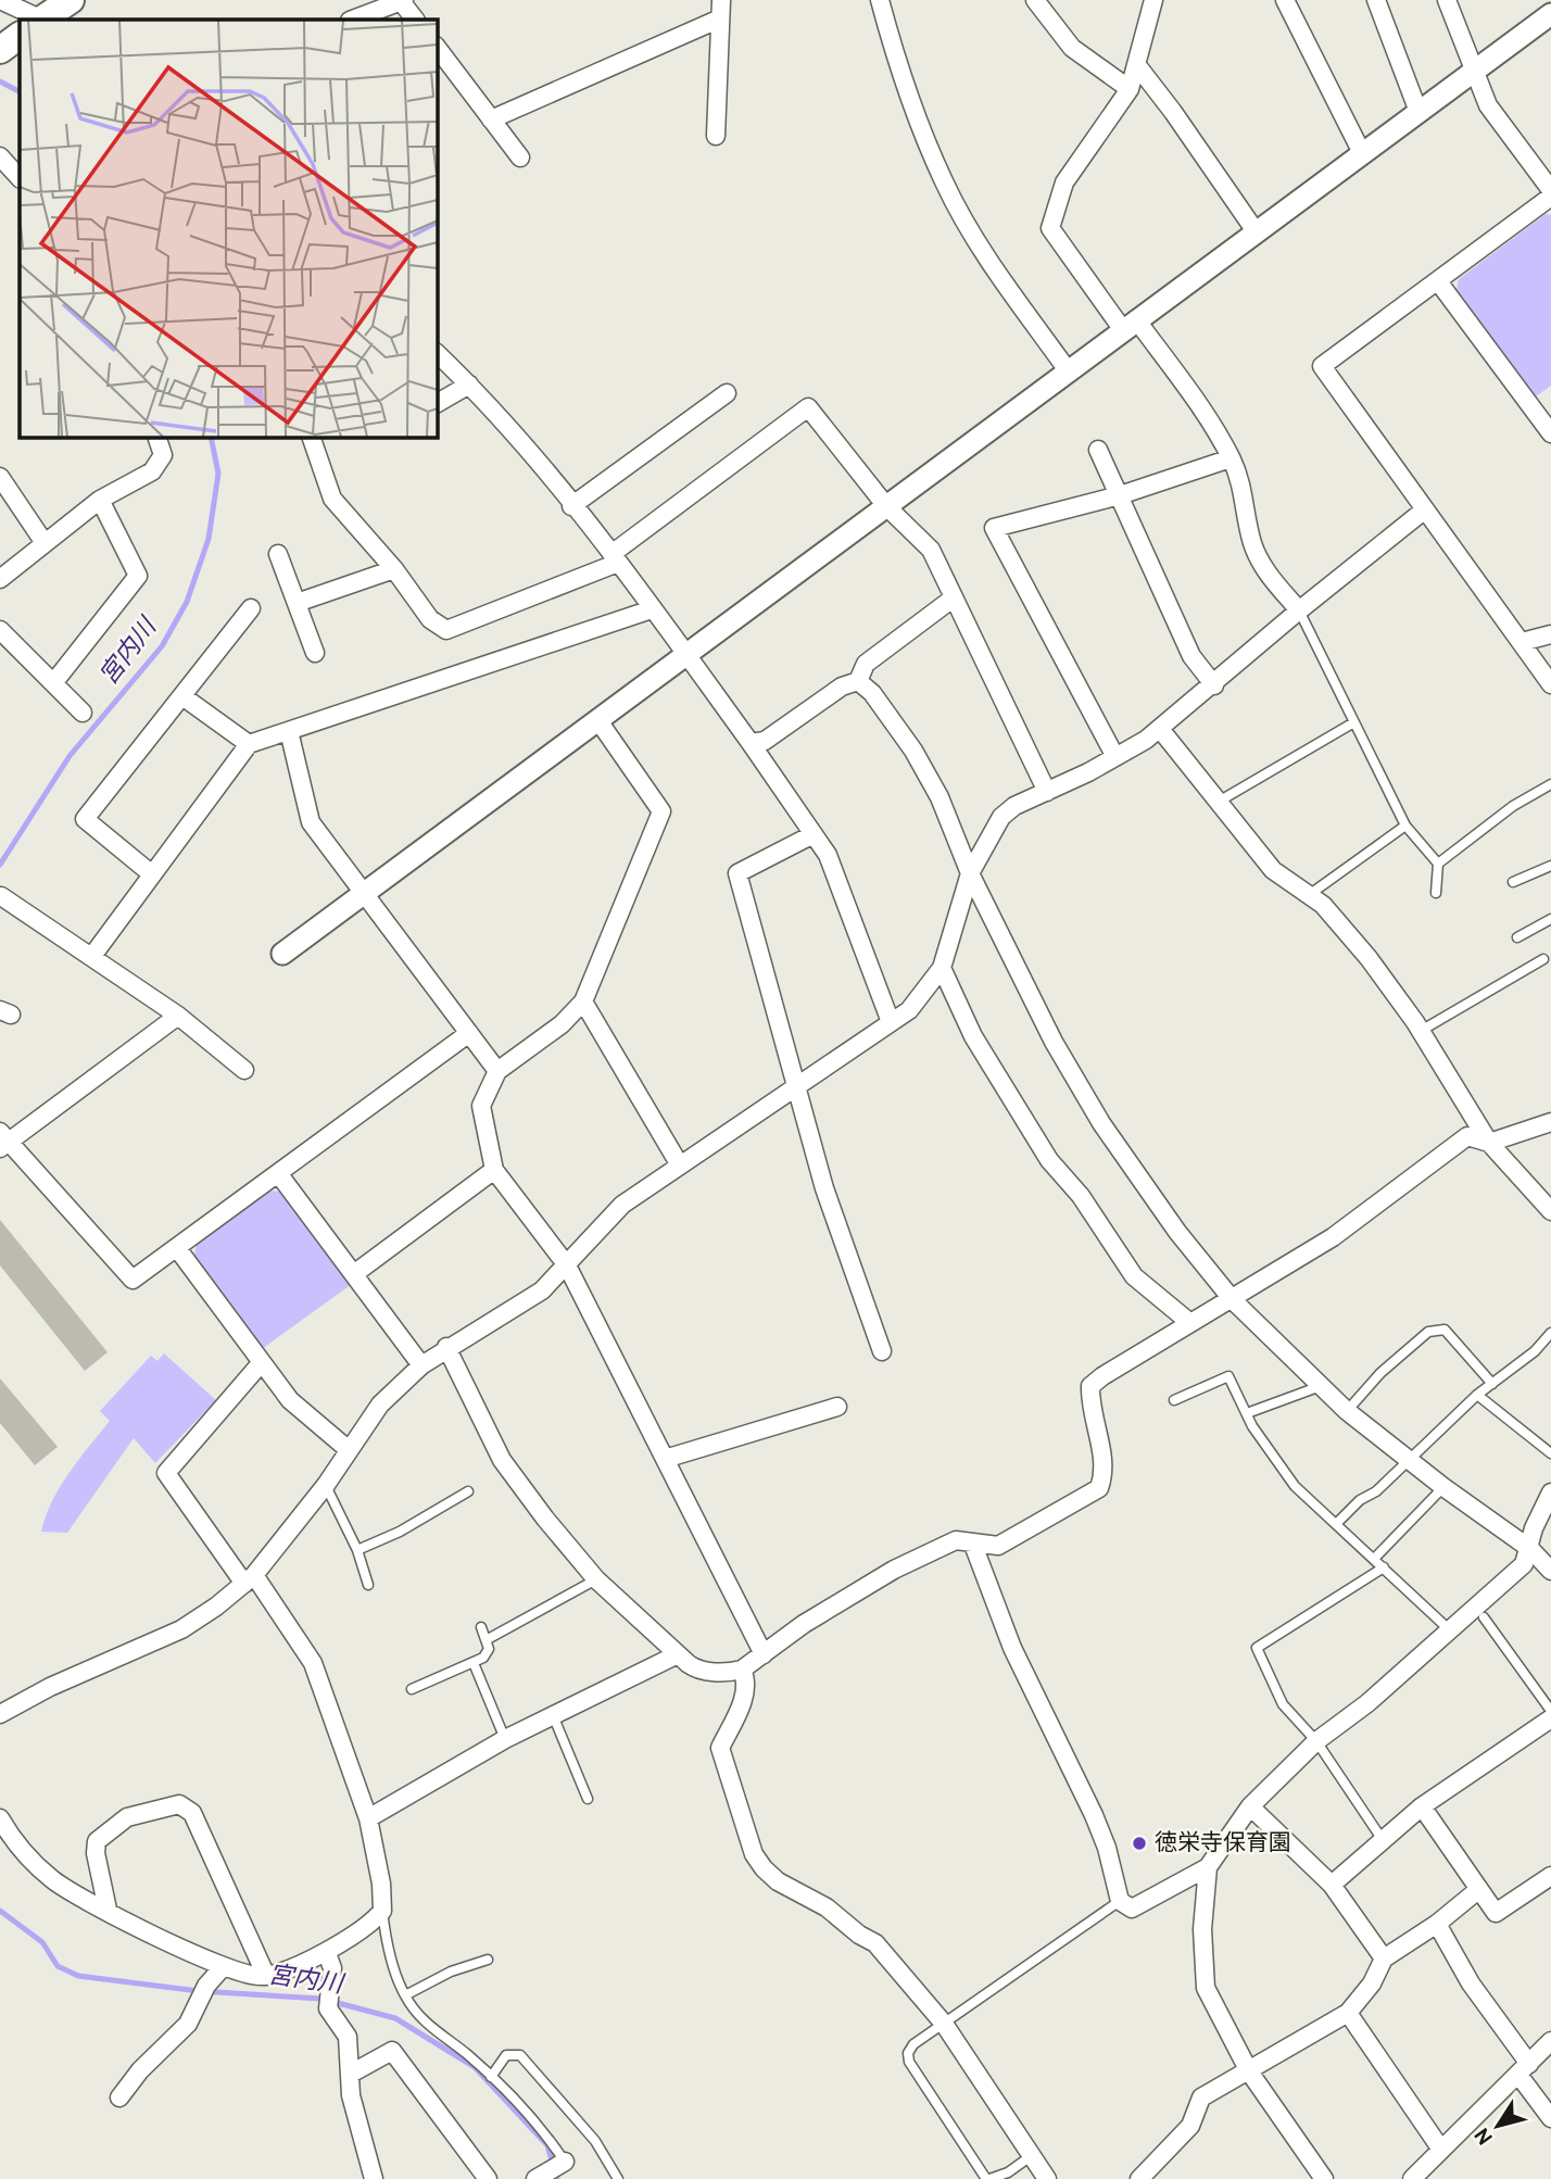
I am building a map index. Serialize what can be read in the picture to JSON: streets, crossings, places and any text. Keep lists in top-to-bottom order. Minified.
{"water":["宮内川"],"places":["徳栄寺保育園"],"north":"bottom left"}
